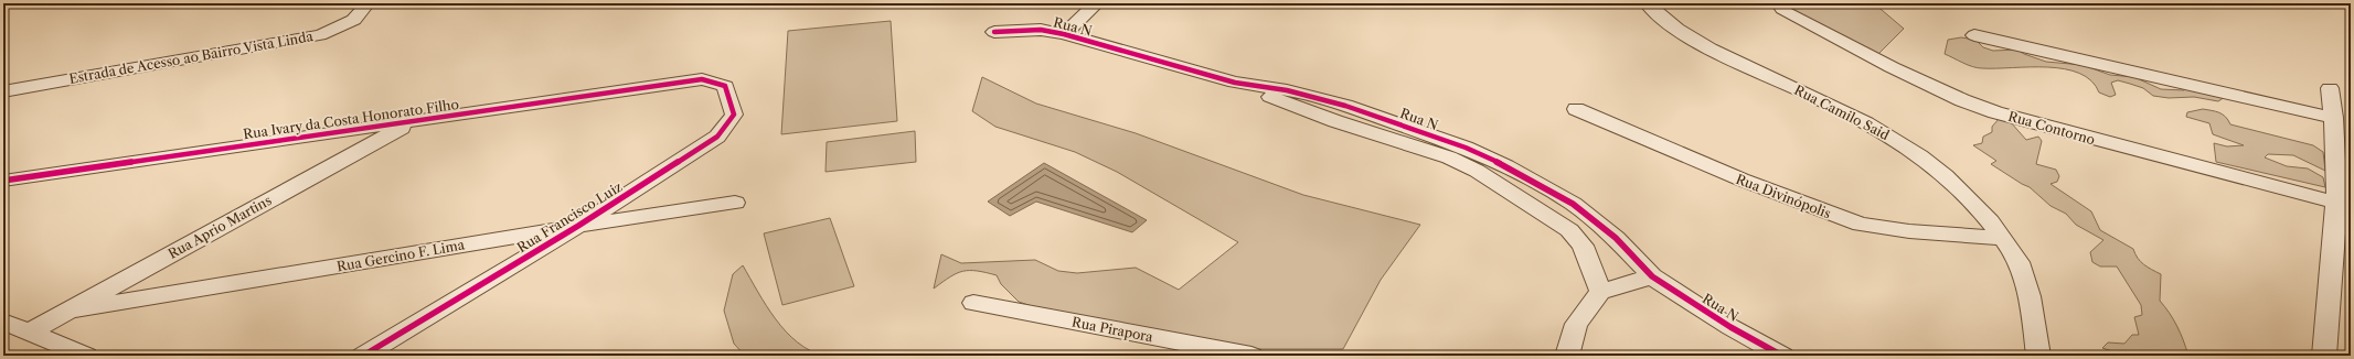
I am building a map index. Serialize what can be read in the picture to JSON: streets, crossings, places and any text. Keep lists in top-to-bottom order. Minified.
{"streets":{"street":["Rua N","Estrada de Acesso ao Bairro Vista Linda","Rua Camilo Said","Rua Ivary da Costa Honorato Filho","Rua Contorno","Rua Divinópolis","Rua Francisco Luiz","Rua Aprio Martins","Rua Gercino F. Lima","Rua Pirapora"]},"crossings":[["Rua Camilo Said","Rua Divinópolis"],["Rua Ivary da Costa Honorato Filho","Rua Francisco Luiz"],["Rua Ivary da Costa Honorato Filho","Rua Aprio Martins"],["Rua Francisco Luiz","Rua Gercino F. Lima"],["Rua Aprio Martins","Rua Gercino F. Lima"]]}
